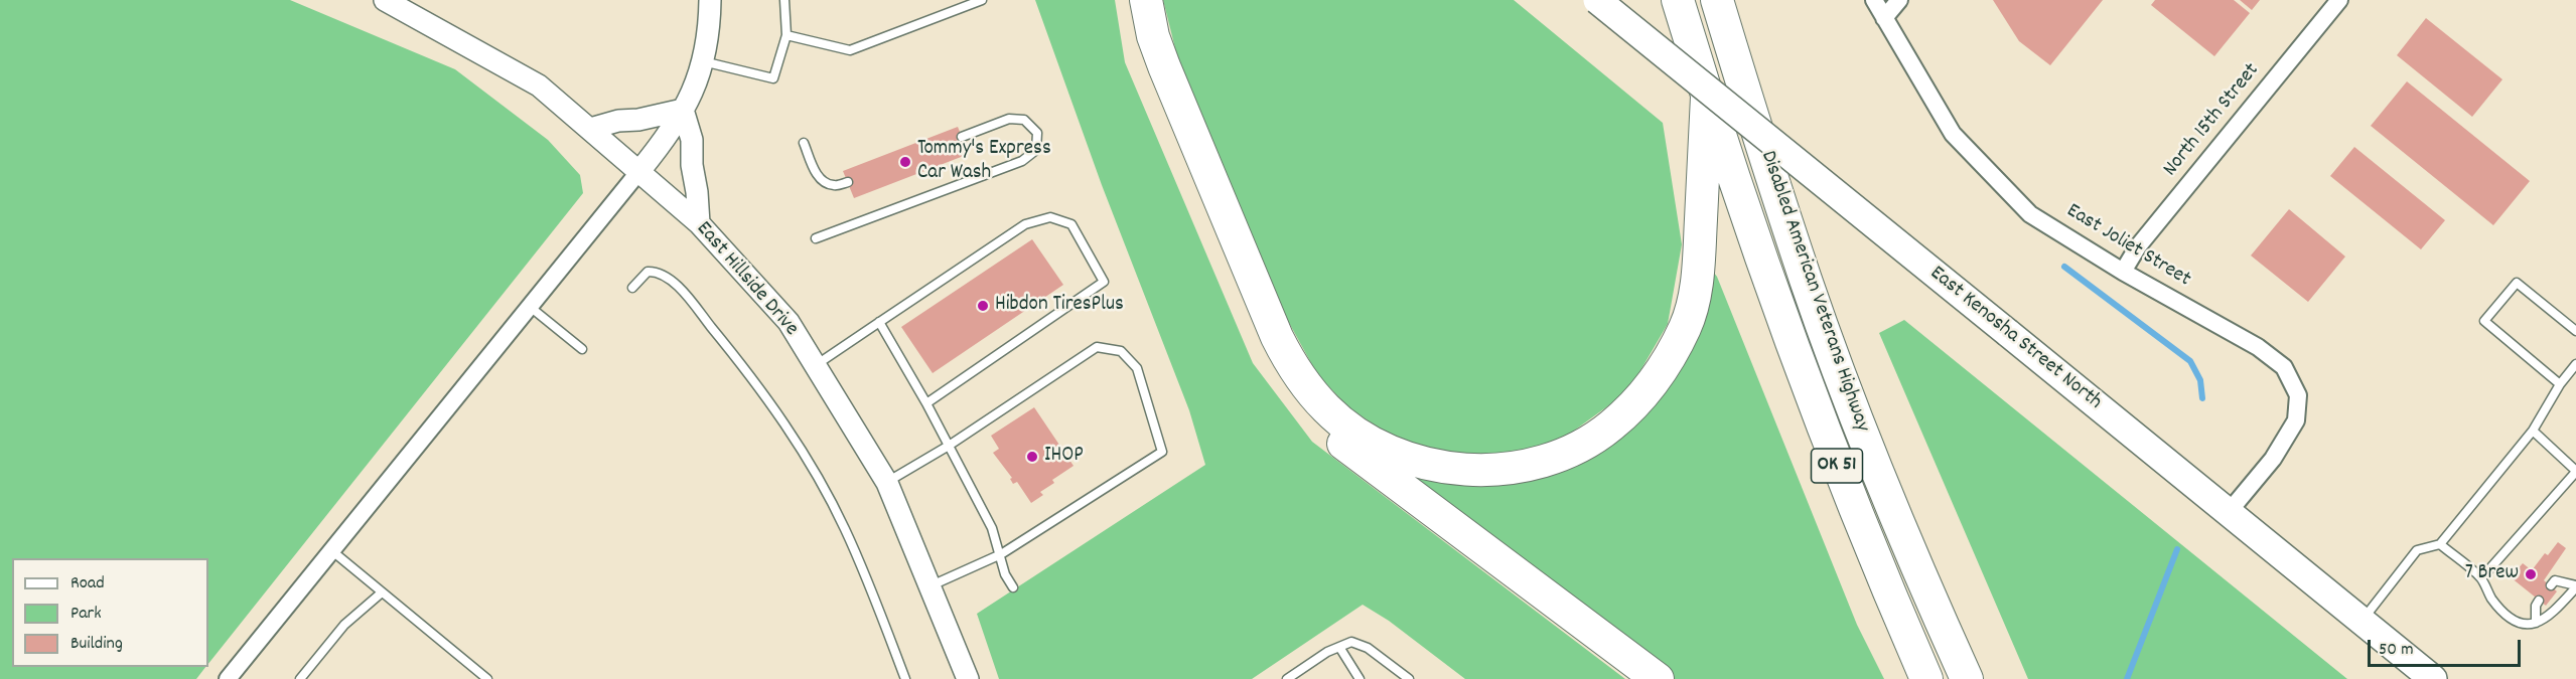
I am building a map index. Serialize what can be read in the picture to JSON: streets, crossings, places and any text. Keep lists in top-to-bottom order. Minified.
{"streets":{"highway":["Disabled American Veterans Highway","OK 51"],"main road":["East Kenosha Street North"],"street":["North 15th Street","East Joliet Street","East Hillside Drive"]},"crossings":[["North 15th Street","East Joliet Street"],["East Joliet Street","East Kenosha Street North"]],"places":["Tommy's Express Car Wash","Hibdon TiresPlus","IHOP","7 Brew"],"legend":["Road","Park","Building"],"scale_bar":"50 m"}
